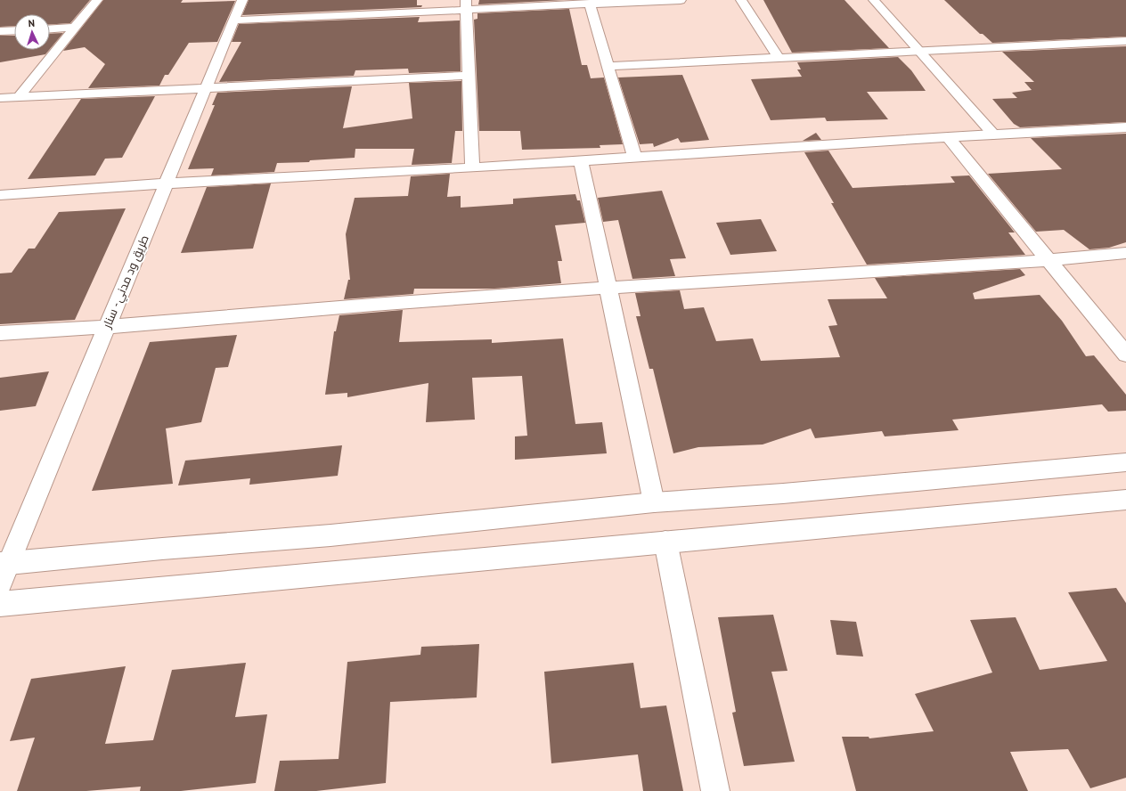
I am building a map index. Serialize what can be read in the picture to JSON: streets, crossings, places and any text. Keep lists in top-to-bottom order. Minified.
{"streets":{"street":["طريق ود مدني - سنار"]},"north":"top"}
